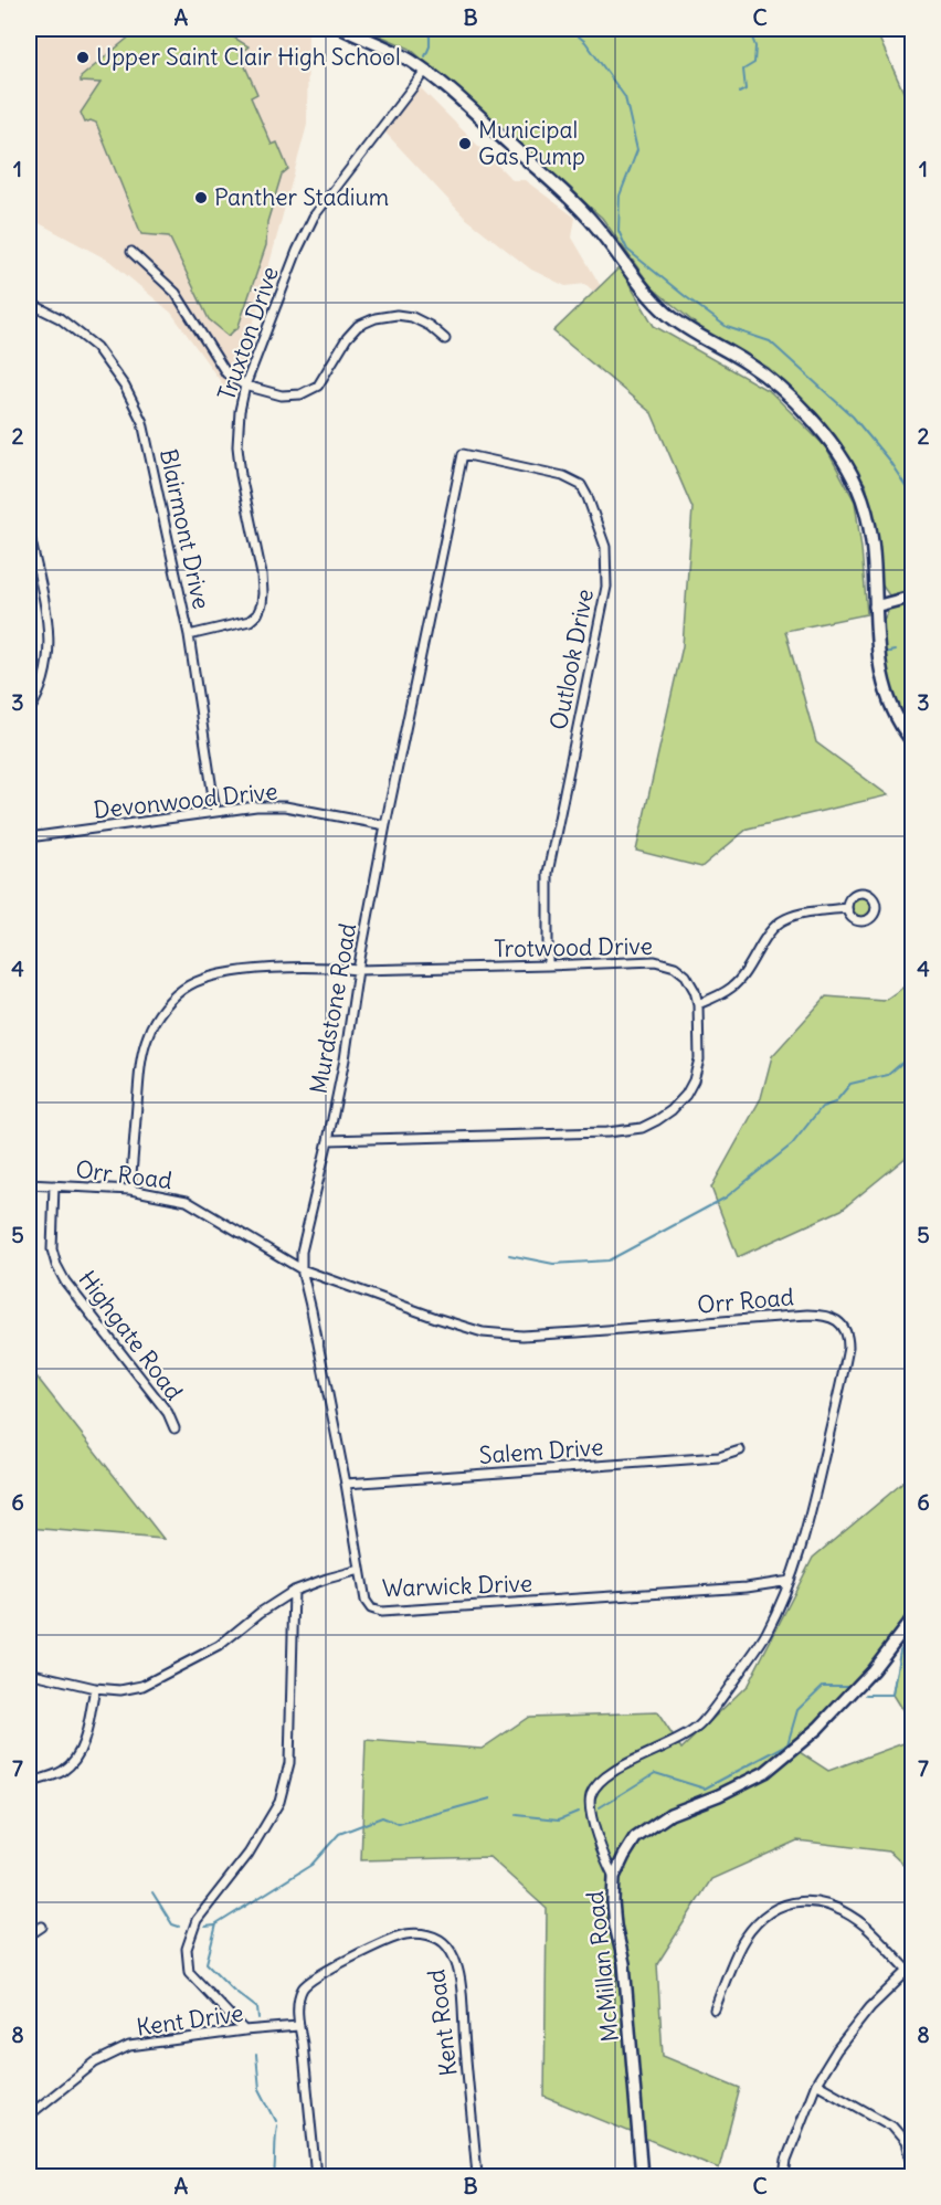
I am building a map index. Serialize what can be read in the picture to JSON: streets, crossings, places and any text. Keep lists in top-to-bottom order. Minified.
{"streets":{"street":["Truxton Drive","Blairmont Drive","Outlook Drive","Devonwood Drive","Trotwood Drive","Murdstone Road","Orr Road","Highgate Road","Salem Drive","Warwick Drive","McMillan Road","Kent Drive","Kent Road"]},"crossings":[["Truxton Drive","Blairmont Drive"],["Blairmont Drive","Devonwood Drive"],["Outlook Drive","Trotwood Drive"],["Outlook Drive","Murdstone Road"],["Devonwood Drive","Murdstone Road"],["Trotwood Drive","Murdstone Road"],["Trotwood Drive","Orr Road"],["Murdstone Road","Orr Road"],["Murdstone Road","Salem Drive"],["Murdstone Road","Warwick Drive"],["Orr Road","Highgate Road"],["Orr Road","Warwick Drive"],["Orr Road","McMillan Road"],["Kent Drive","Kent Road"]],"places":["Upper Saint Clair High School","Municipal Gas Pump","Panther Stadium"],"grid":{"columns":["A","B","C"],"rows":["1","2","3","4","5","6","7","8"]}}
